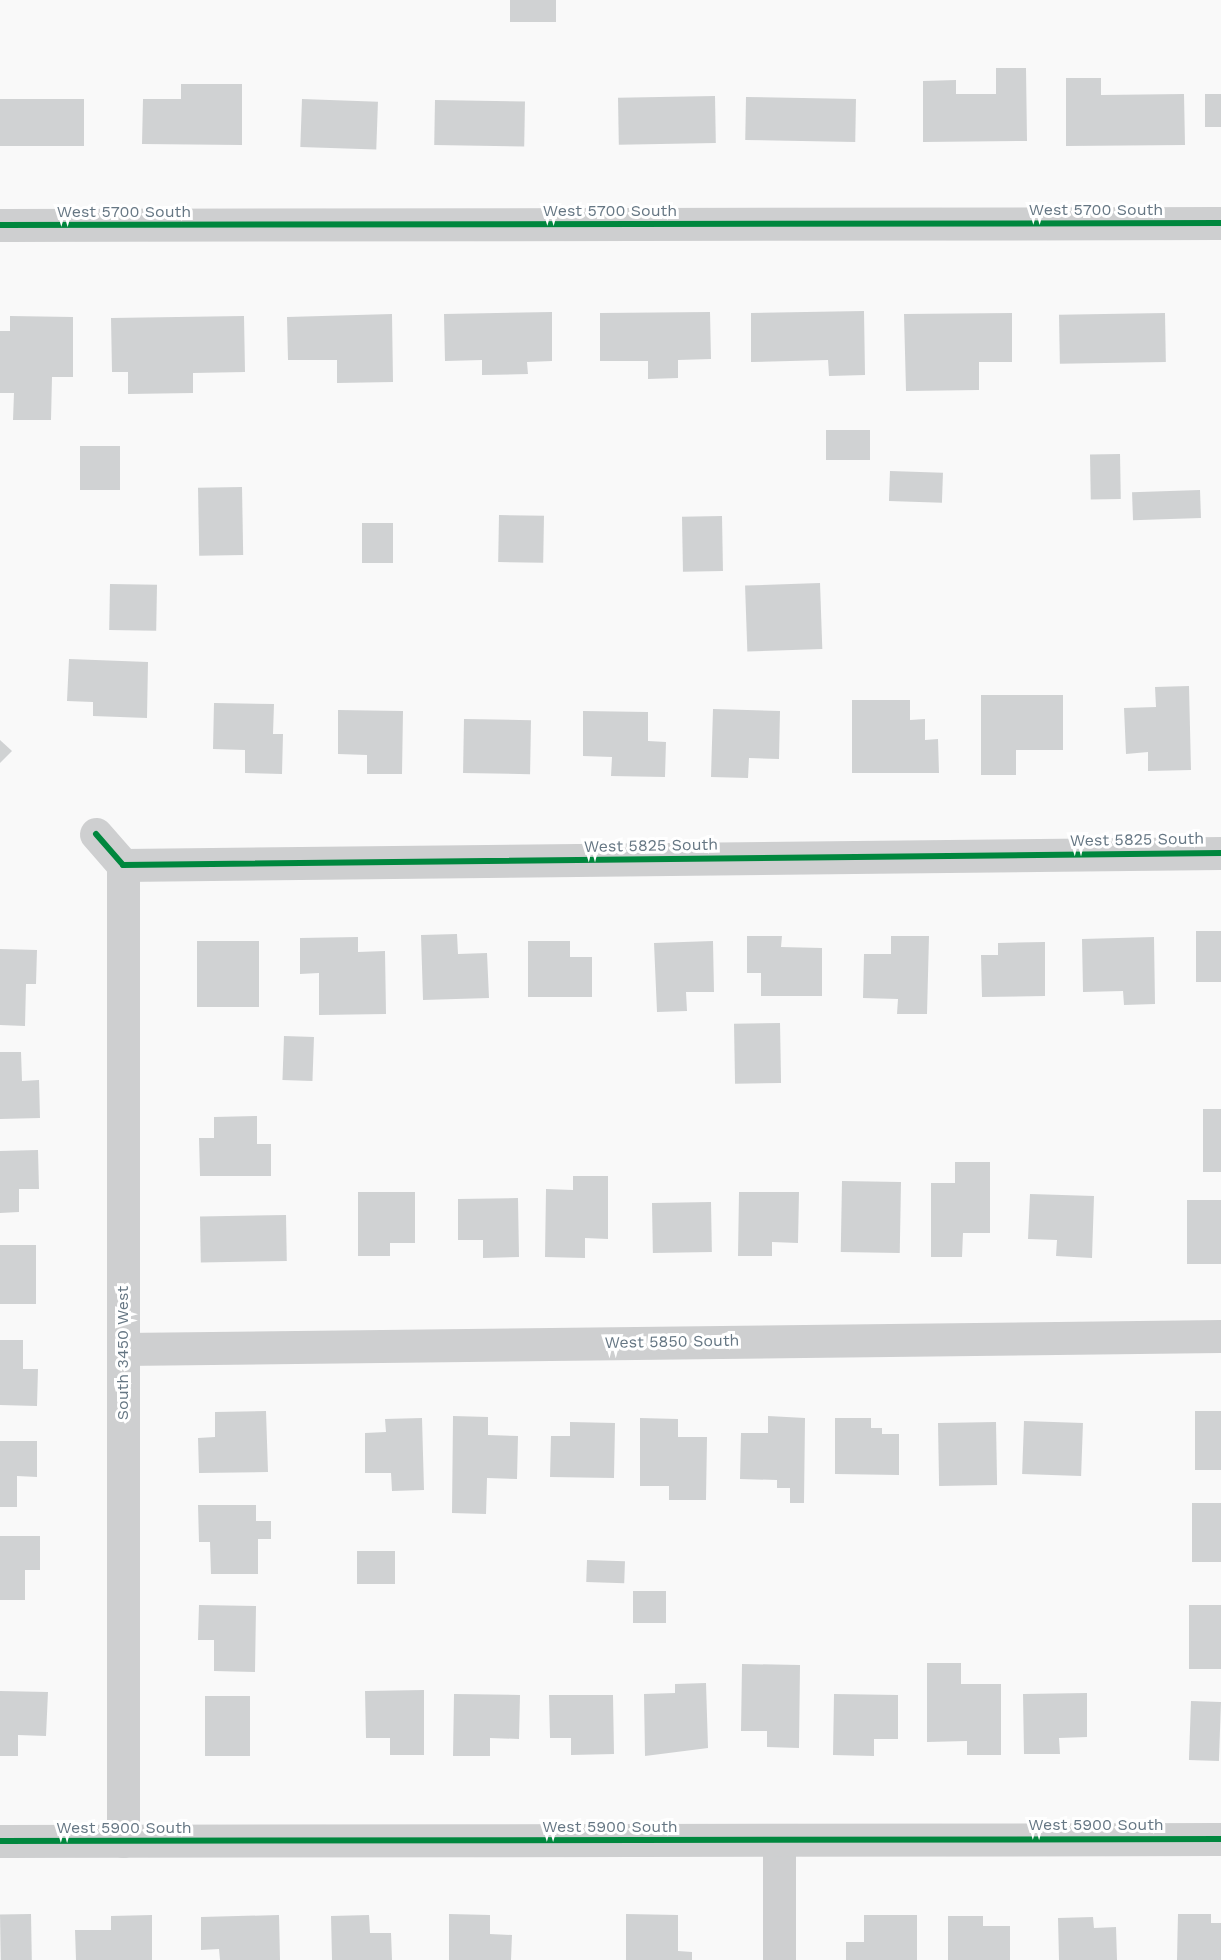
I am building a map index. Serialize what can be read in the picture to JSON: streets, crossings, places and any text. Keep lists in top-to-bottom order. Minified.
{"streets":{"street":["West 5700 South","West 5825 South","West 5850 South","South 3450 West","West 5900 South"]},"crossings":[["West 5825 South","South 3450 West"],["West 5850 South","South 3450 West"],["South 3450 West","West 5900 South"]]}
